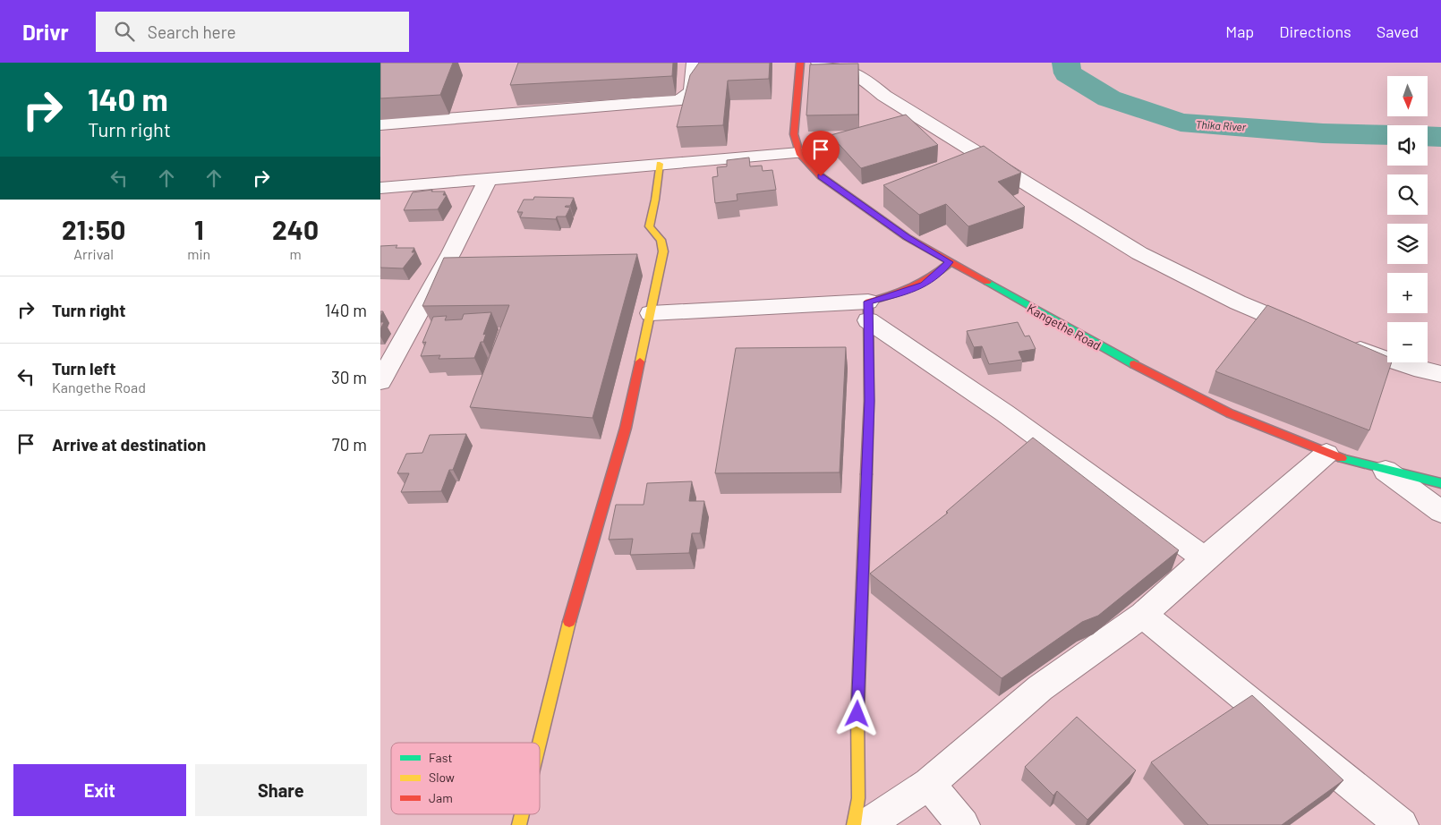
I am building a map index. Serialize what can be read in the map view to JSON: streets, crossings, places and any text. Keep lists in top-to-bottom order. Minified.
{"streets":{"street":["Kangethe Road"]},"water":["Thika River"],"legend":["Fast","Slow","Jam"],"north":"bottom","page":{"header":"Drivr","search":"Search here","nav":["Map","Directions","Saved"],"turn":["140 m","Turn right"],"map_buttons":["+","−"],"eta":["21:50","Arrival","1","min","240","m"],"list":[{"name":"Turn right","value":"140 m"},{"name":"Turn left","note":"Kangethe Road","value":"30 m"},{"name":"Arrive at destination","value":"70 m"}],"buttons":["Exit","Share"]}}
